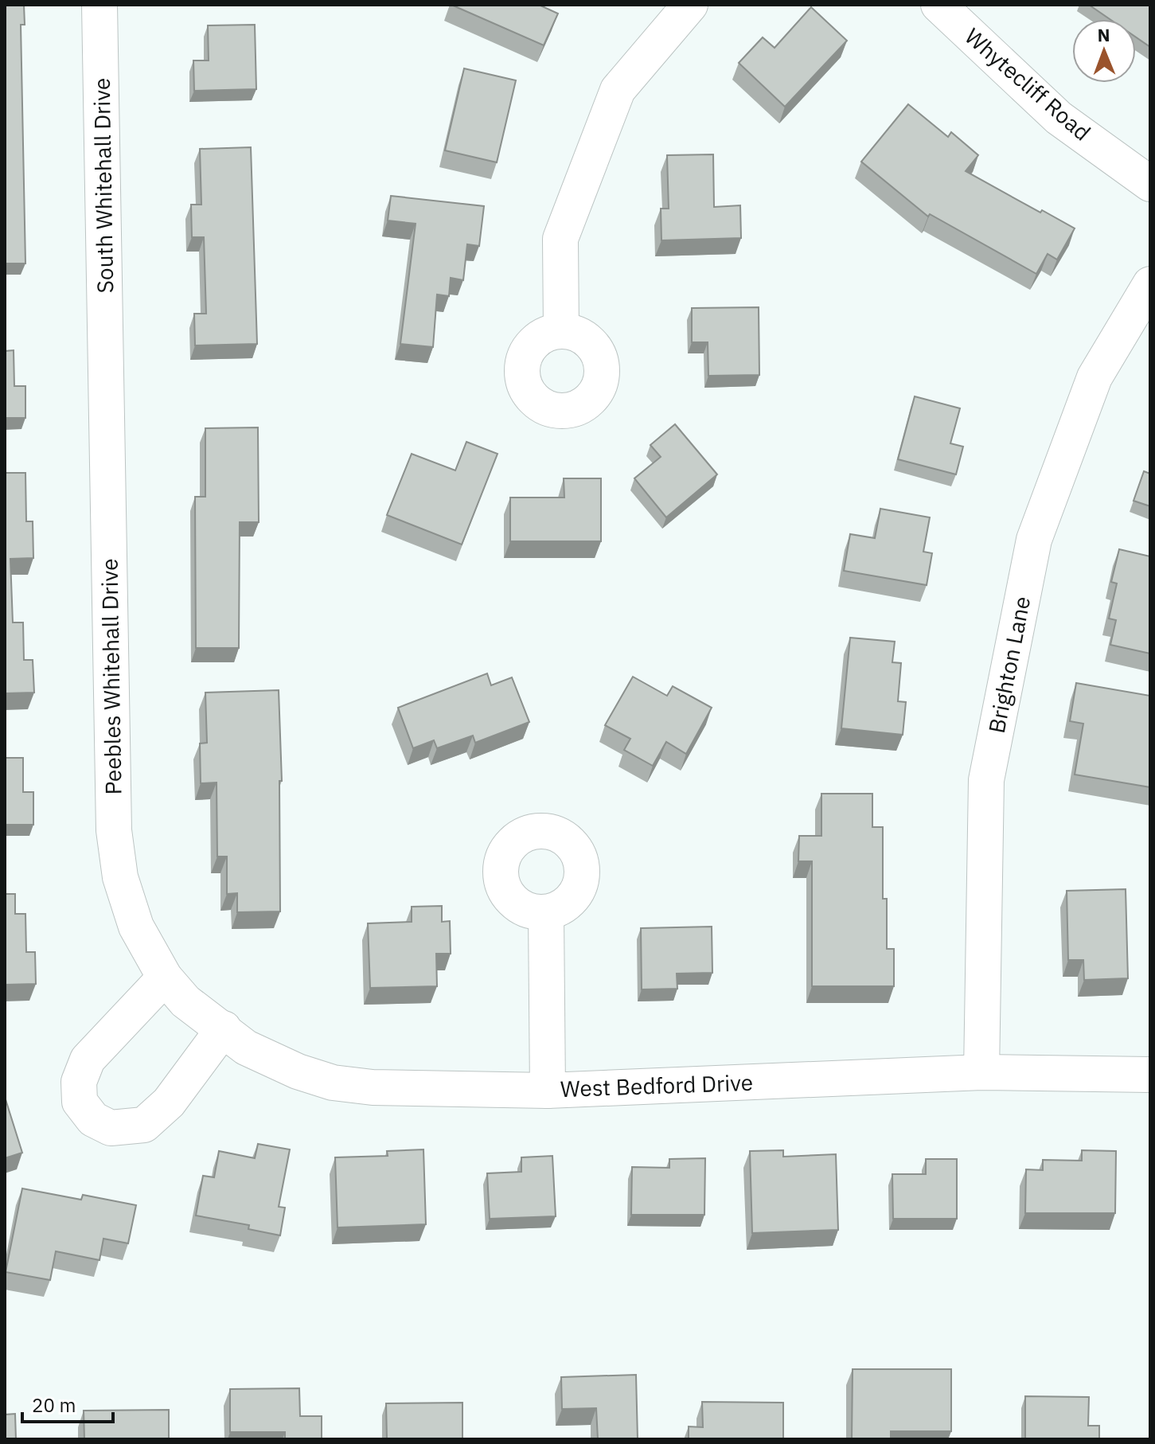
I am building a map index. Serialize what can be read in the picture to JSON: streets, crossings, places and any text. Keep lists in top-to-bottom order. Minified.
{"streets":{"street":["Whytecliff Road","South Whitehall Drive","Brighton Lane","Peebles Whitehall Drive","West Bedford Drive"]},"crossings":[["South Whitehall Drive","Peebles Whitehall Drive"],["Brighton Lane","West Bedford Drive"],["Peebles Whitehall Drive","West Bedford Drive"]],"scale_bar":"20 m","north":"top"}
